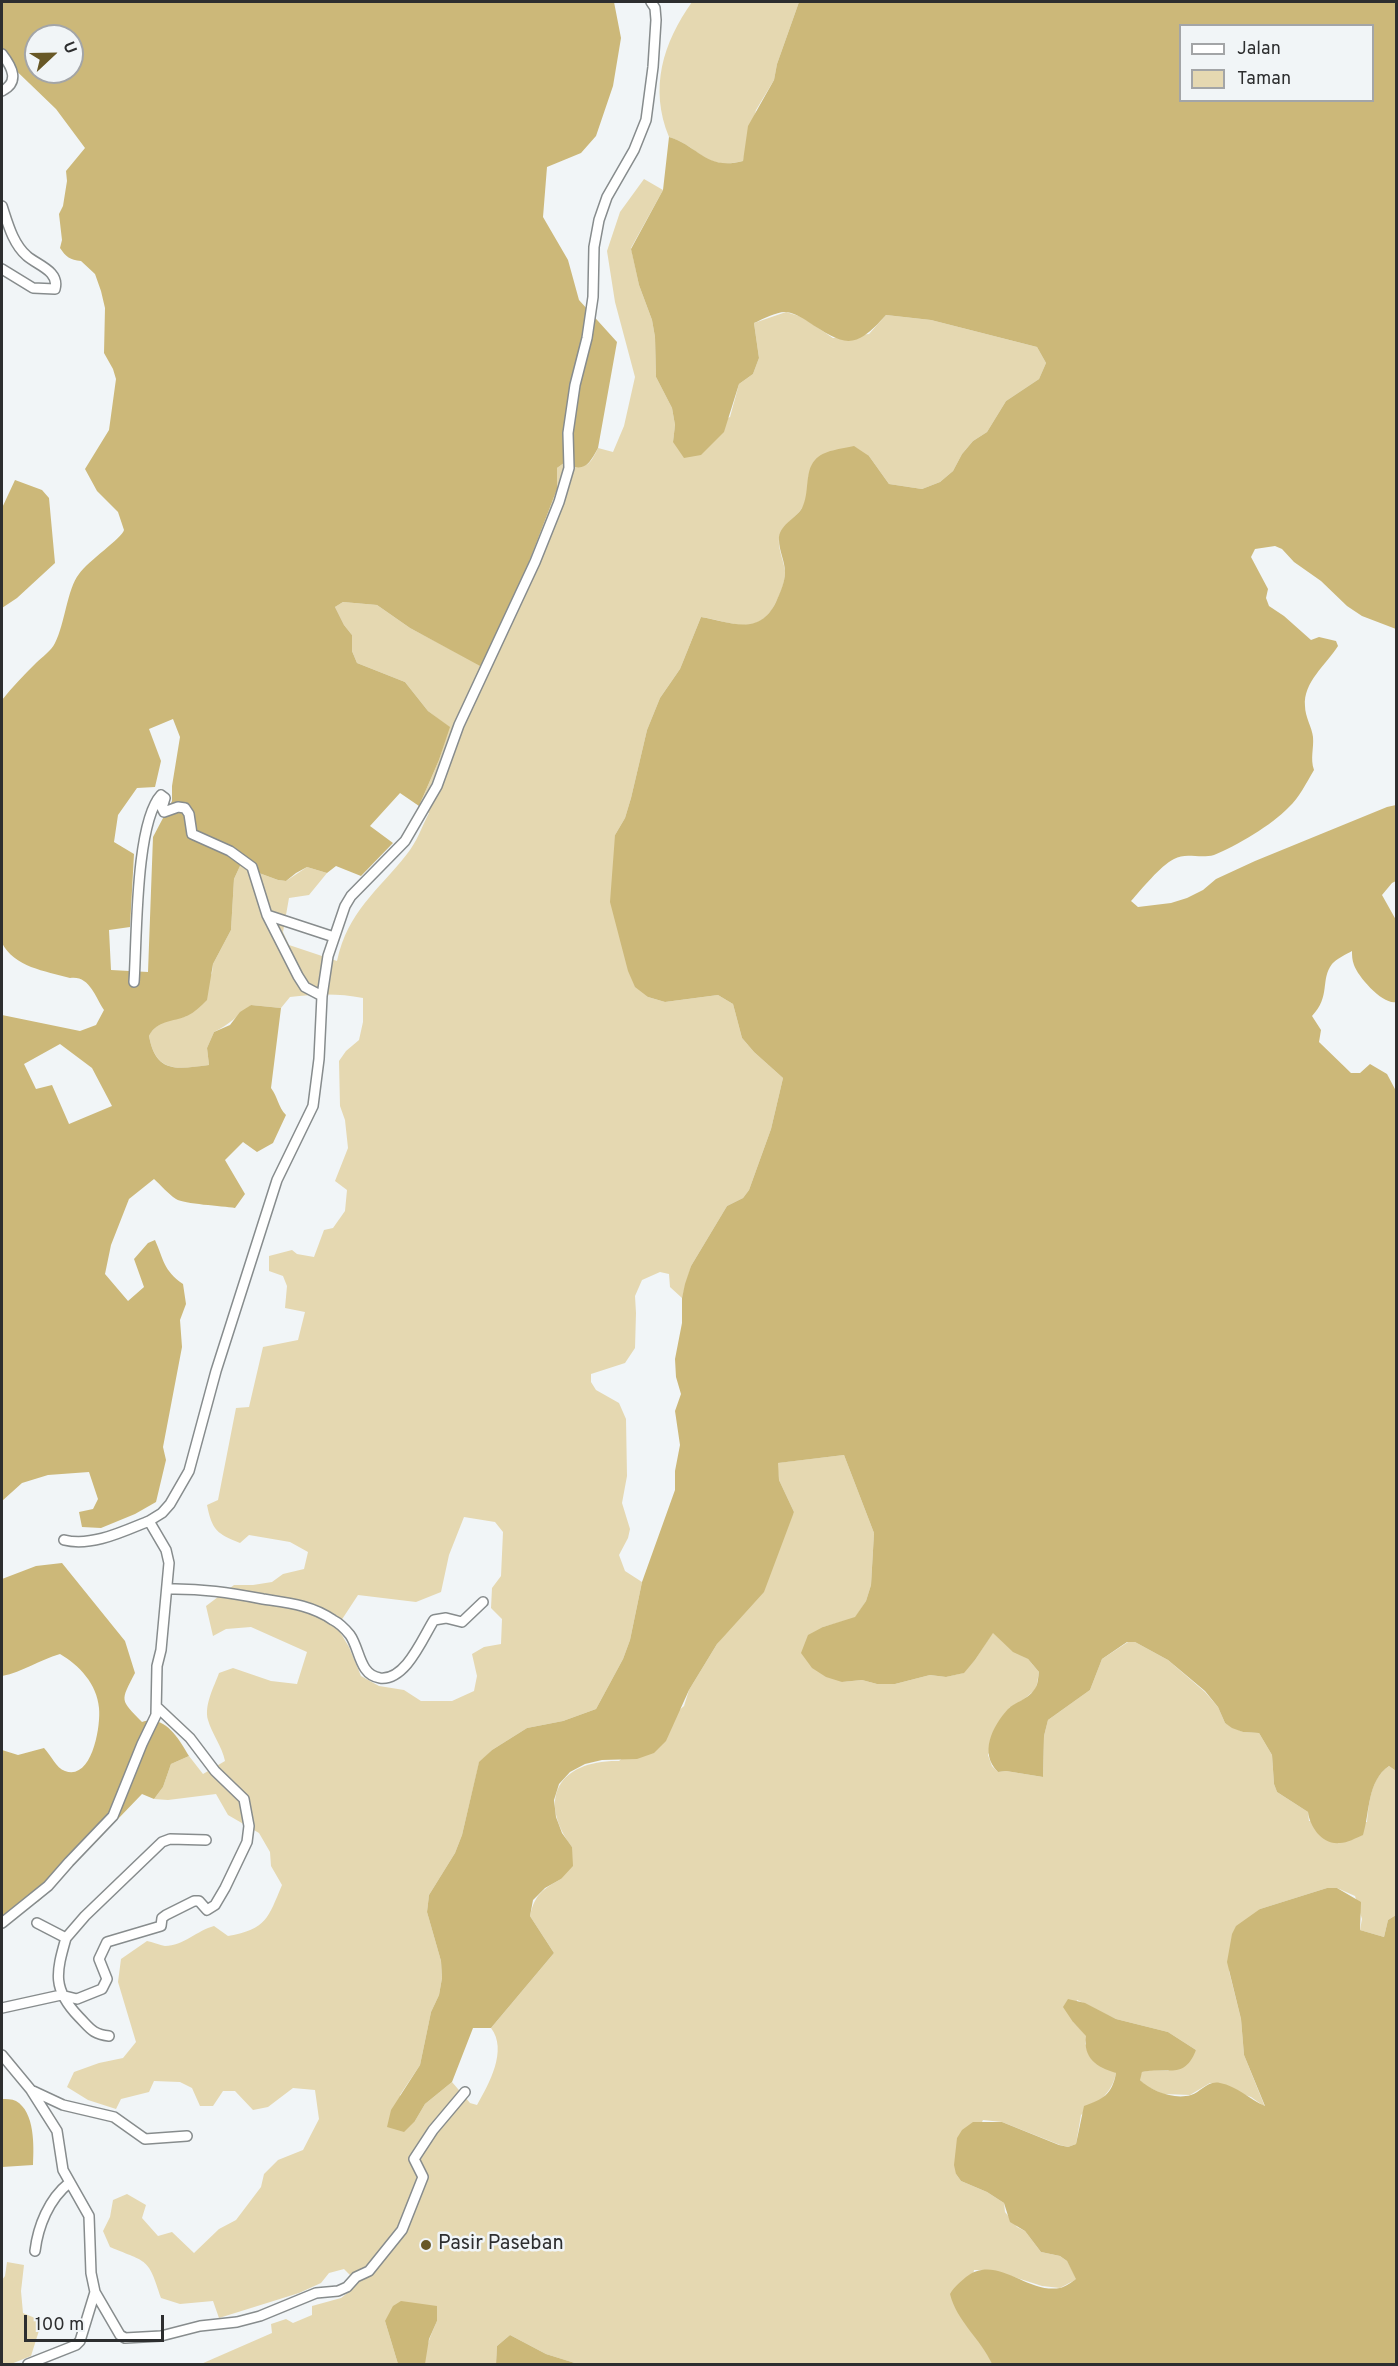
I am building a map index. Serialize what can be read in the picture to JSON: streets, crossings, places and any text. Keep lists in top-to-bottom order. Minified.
{"places":["Pasir Paseban"],"legend":["Jalan","Taman"],"scale_bar":"100 m","north":"right"}
